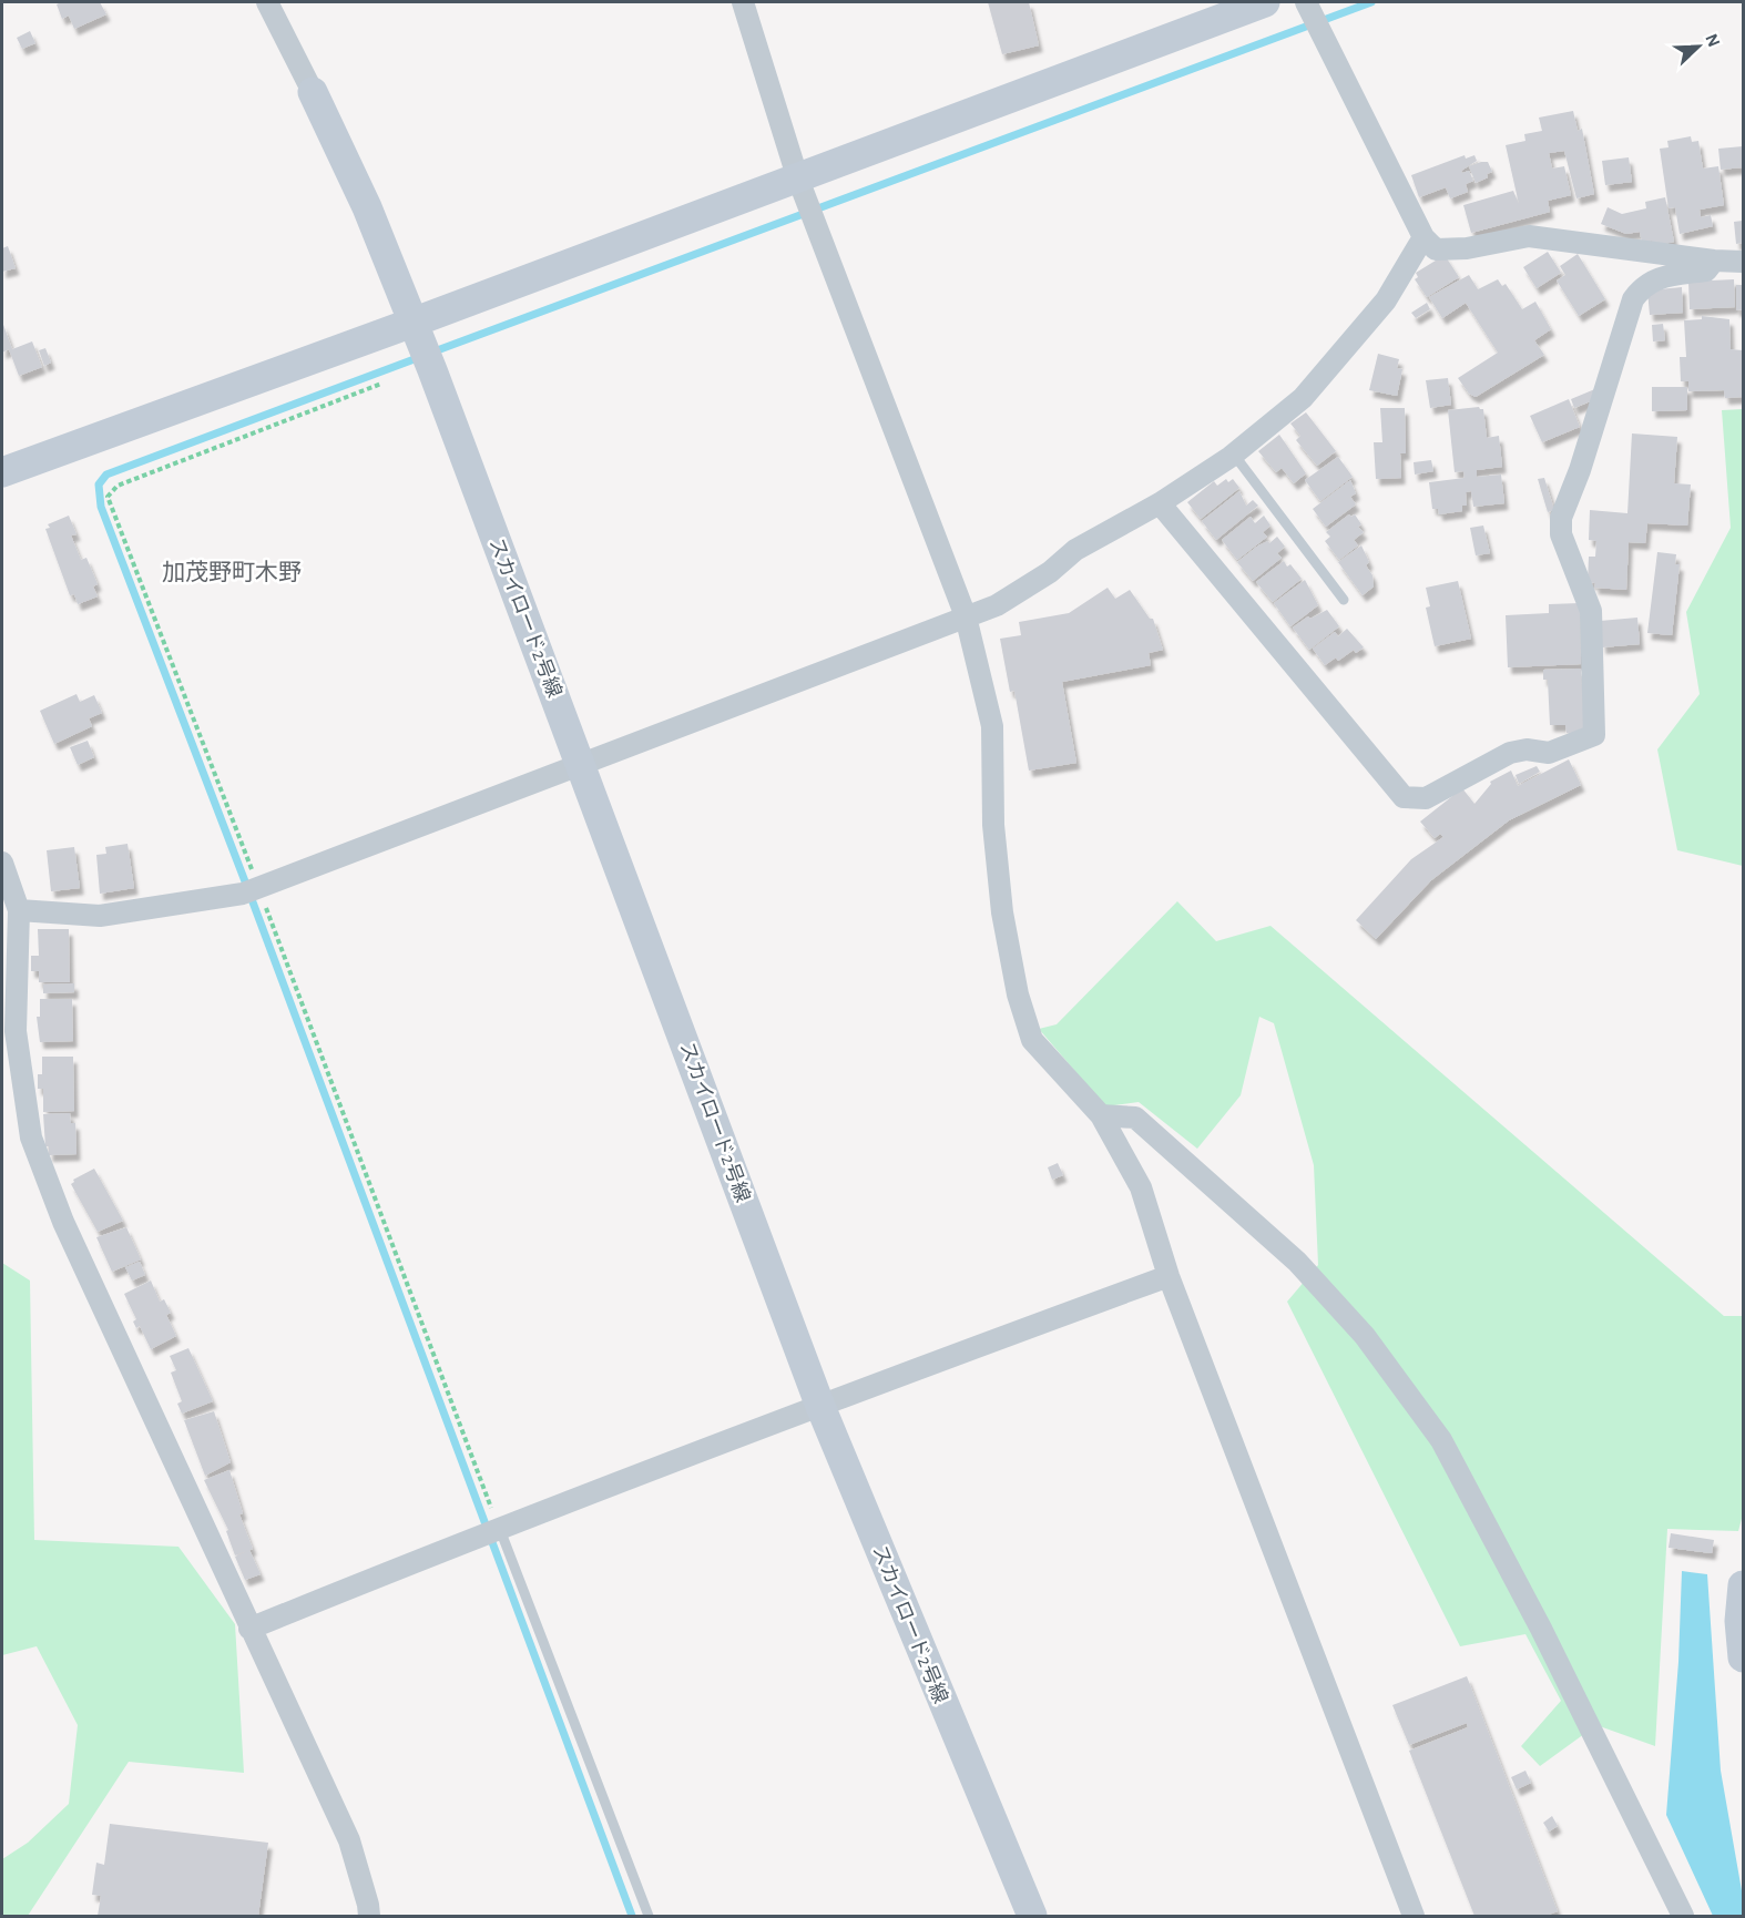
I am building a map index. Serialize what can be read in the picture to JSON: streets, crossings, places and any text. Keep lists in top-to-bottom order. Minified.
{"streets":{"street":["スカイロード2号線"]},"districts":["加茂野町木野"],"north":"top right"}
